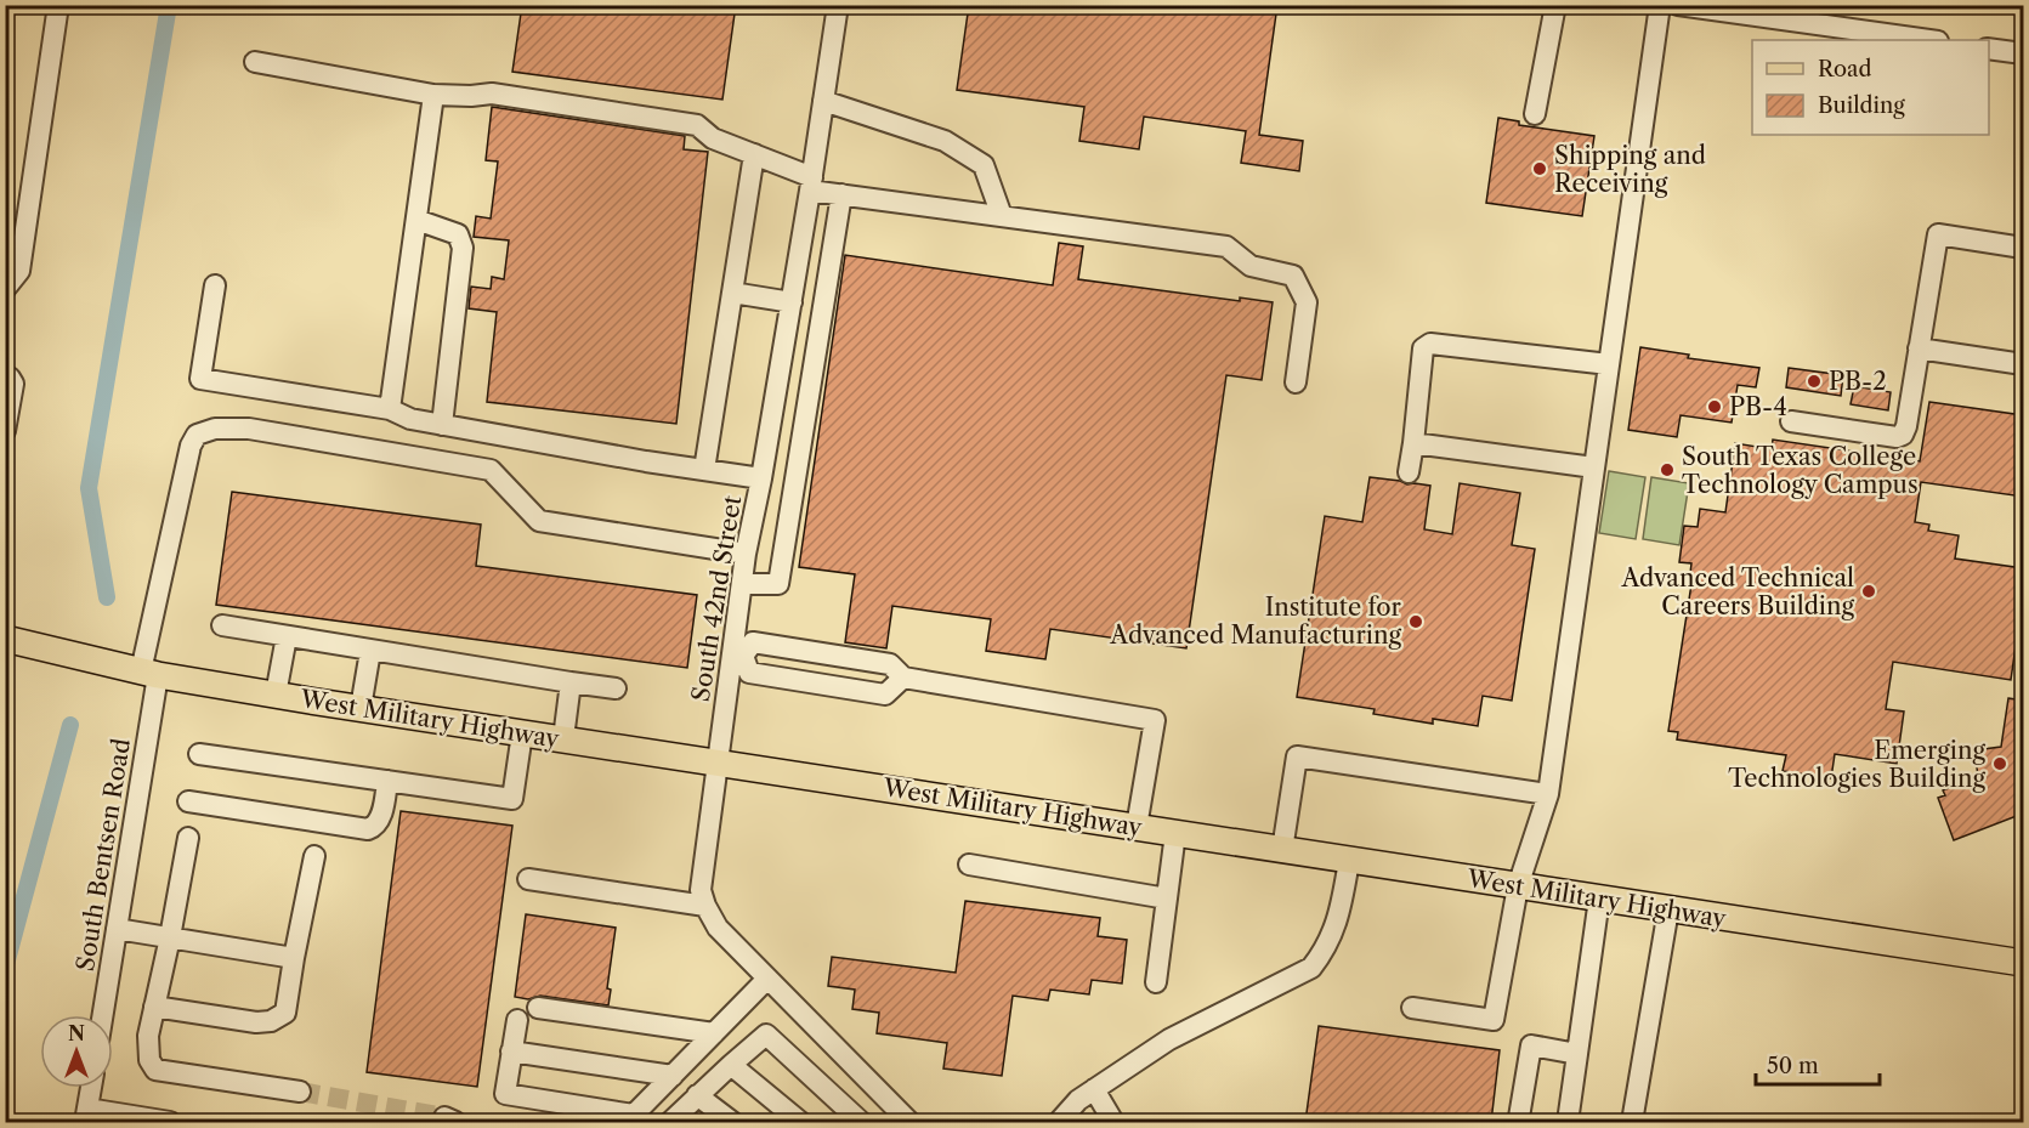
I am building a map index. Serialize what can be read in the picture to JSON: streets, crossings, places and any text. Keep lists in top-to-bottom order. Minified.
{"streets":{"main road":["West Military Highway"],"street":["South 42nd Street","South Bentsen Road"]},"crossings":[["South 42nd Street","West Military Highway"],["South 42nd Street","South Bentsen Road"],["West Military Highway","South Bentsen Road"]],"places":["Shipping and Receiving","PB-2","PB-4","South Texas College Technology Campus","Advanced Technical Careers Building","Institute for Advanced Manufacturing","Emerging Technologies Building"],"legend":["Road","Building"],"scale_bar":"50 m","north":"top"}
